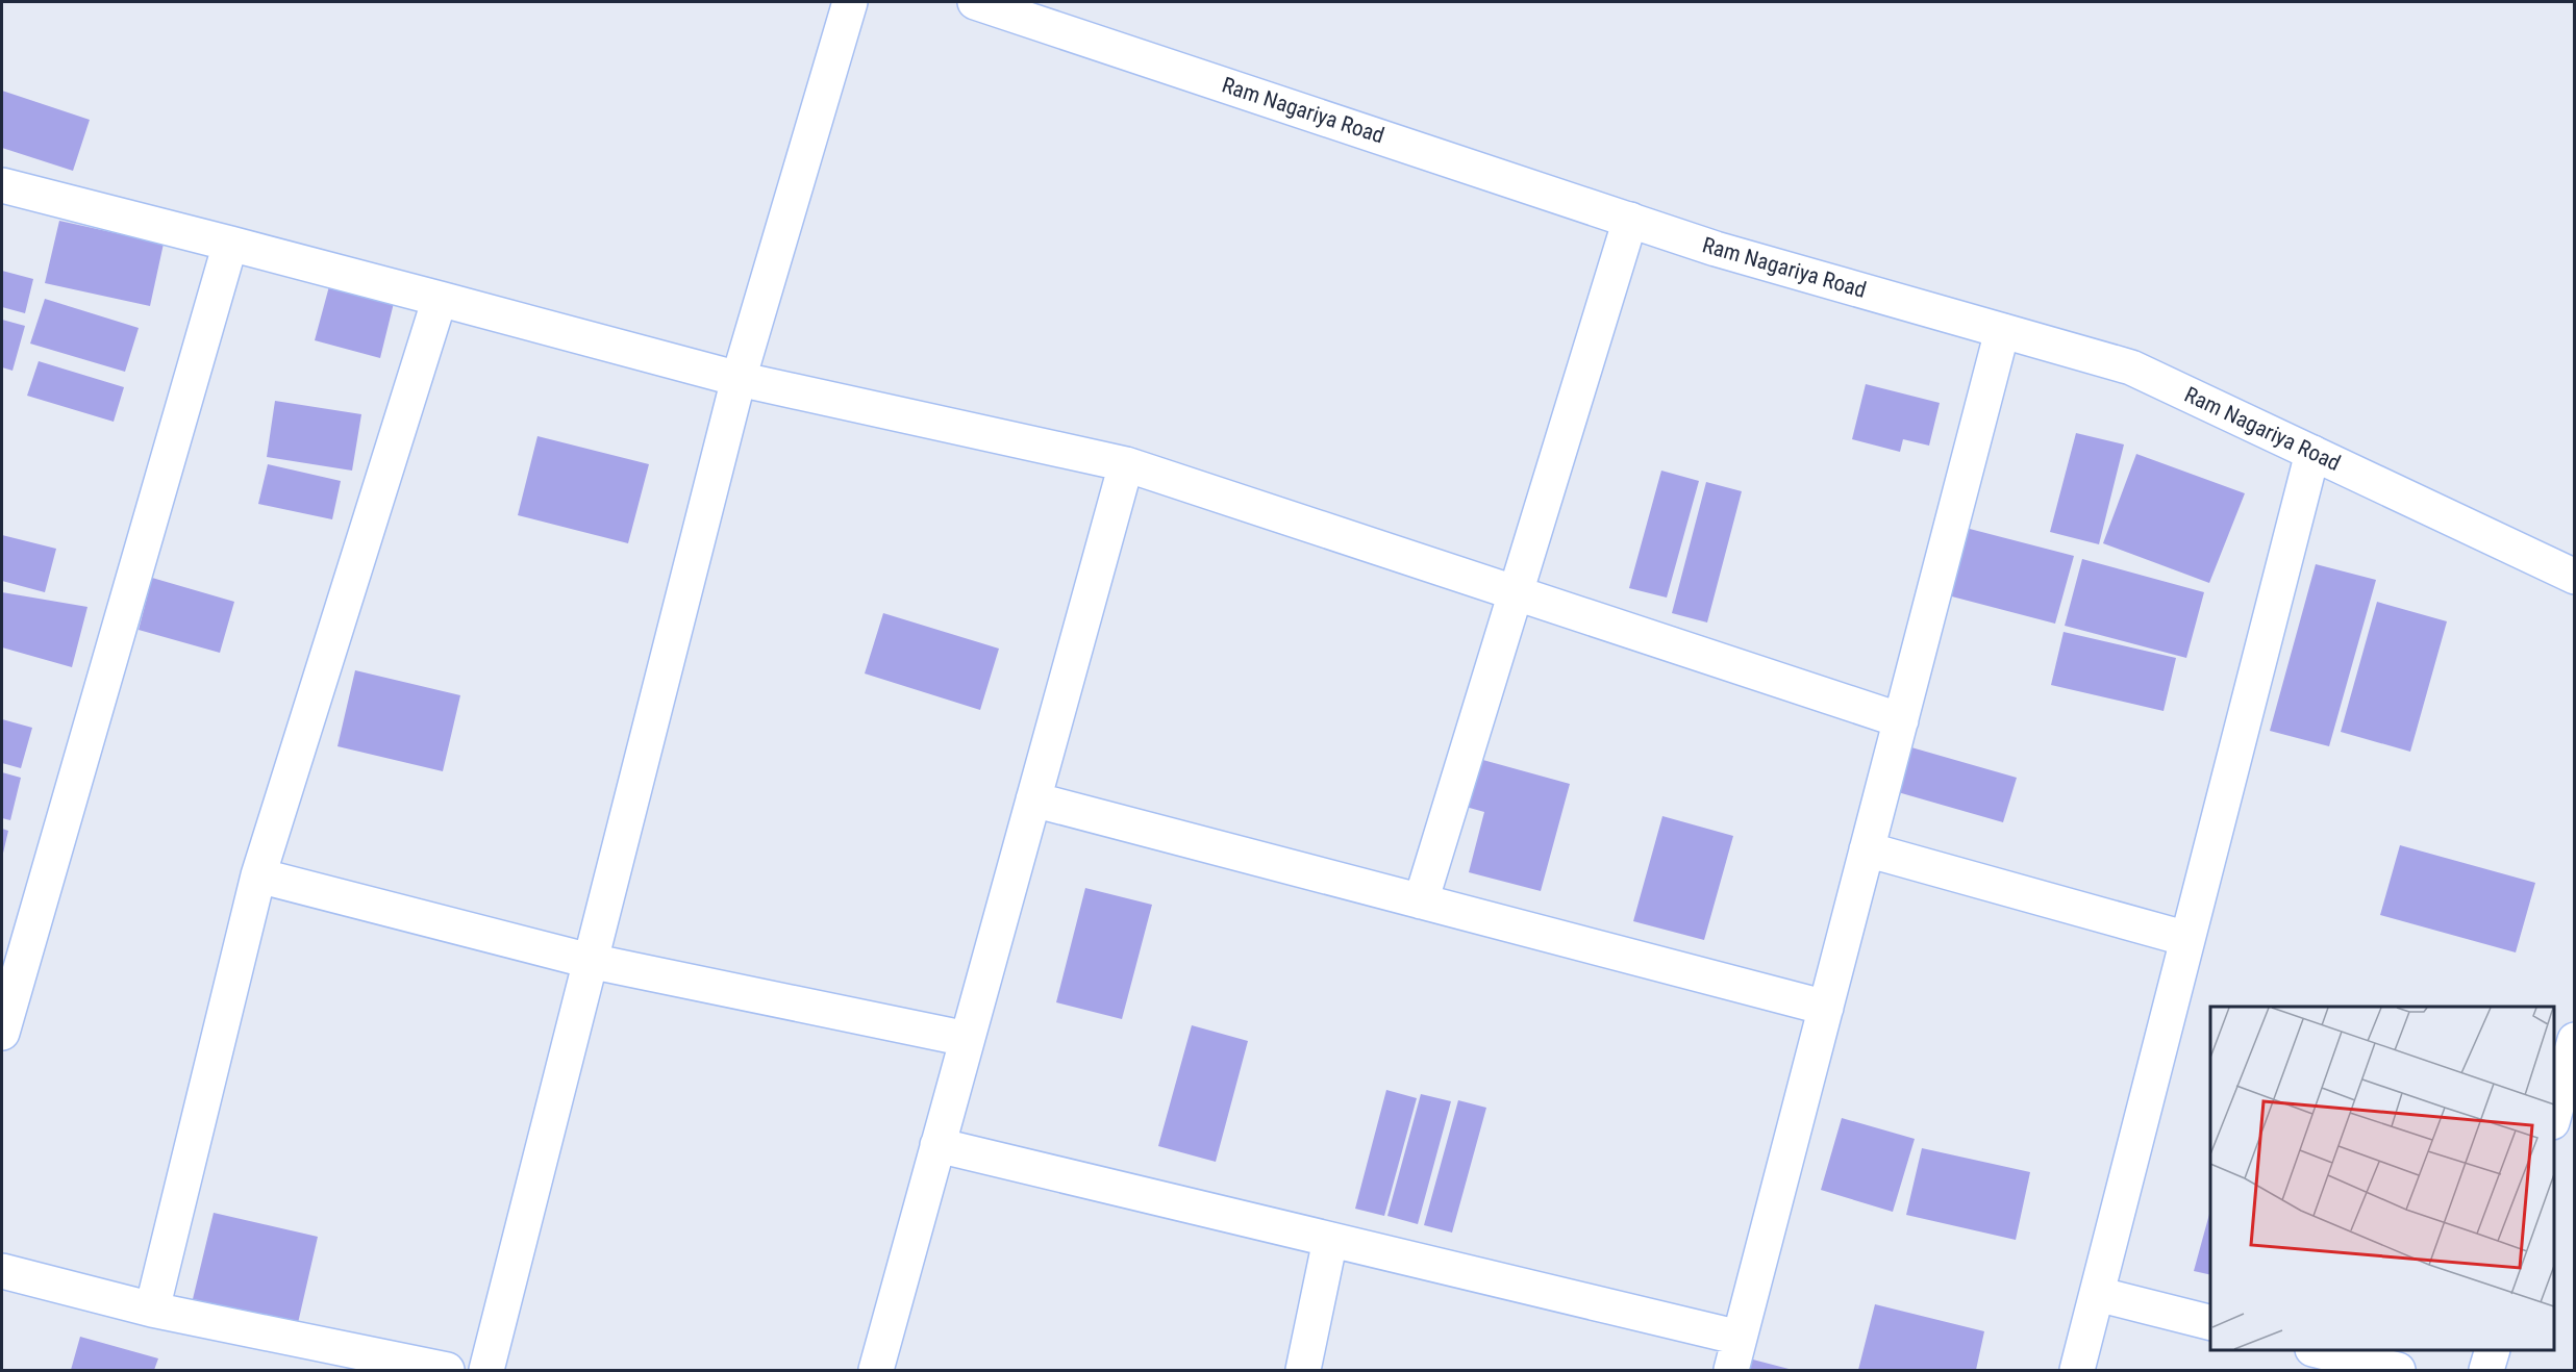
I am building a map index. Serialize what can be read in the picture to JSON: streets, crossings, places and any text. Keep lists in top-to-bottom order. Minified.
{"streets":{"street":["Ram Nagariya Road"]}}
